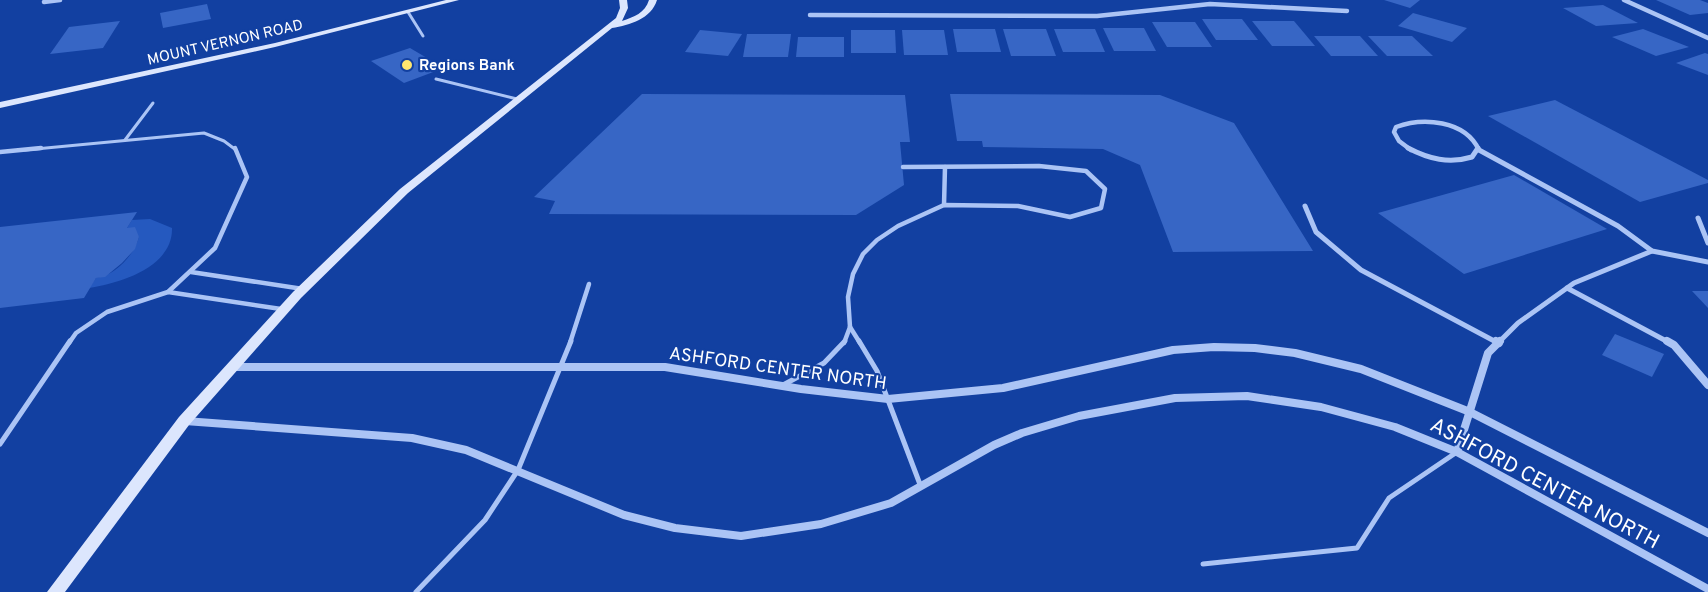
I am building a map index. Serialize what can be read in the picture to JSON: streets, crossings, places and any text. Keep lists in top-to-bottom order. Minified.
{"streets":{"main road":["MOUNT VERNON ROAD"],"street":["ASHFORD CENTER NORTH"]},"places":["Regions Bank"]}
